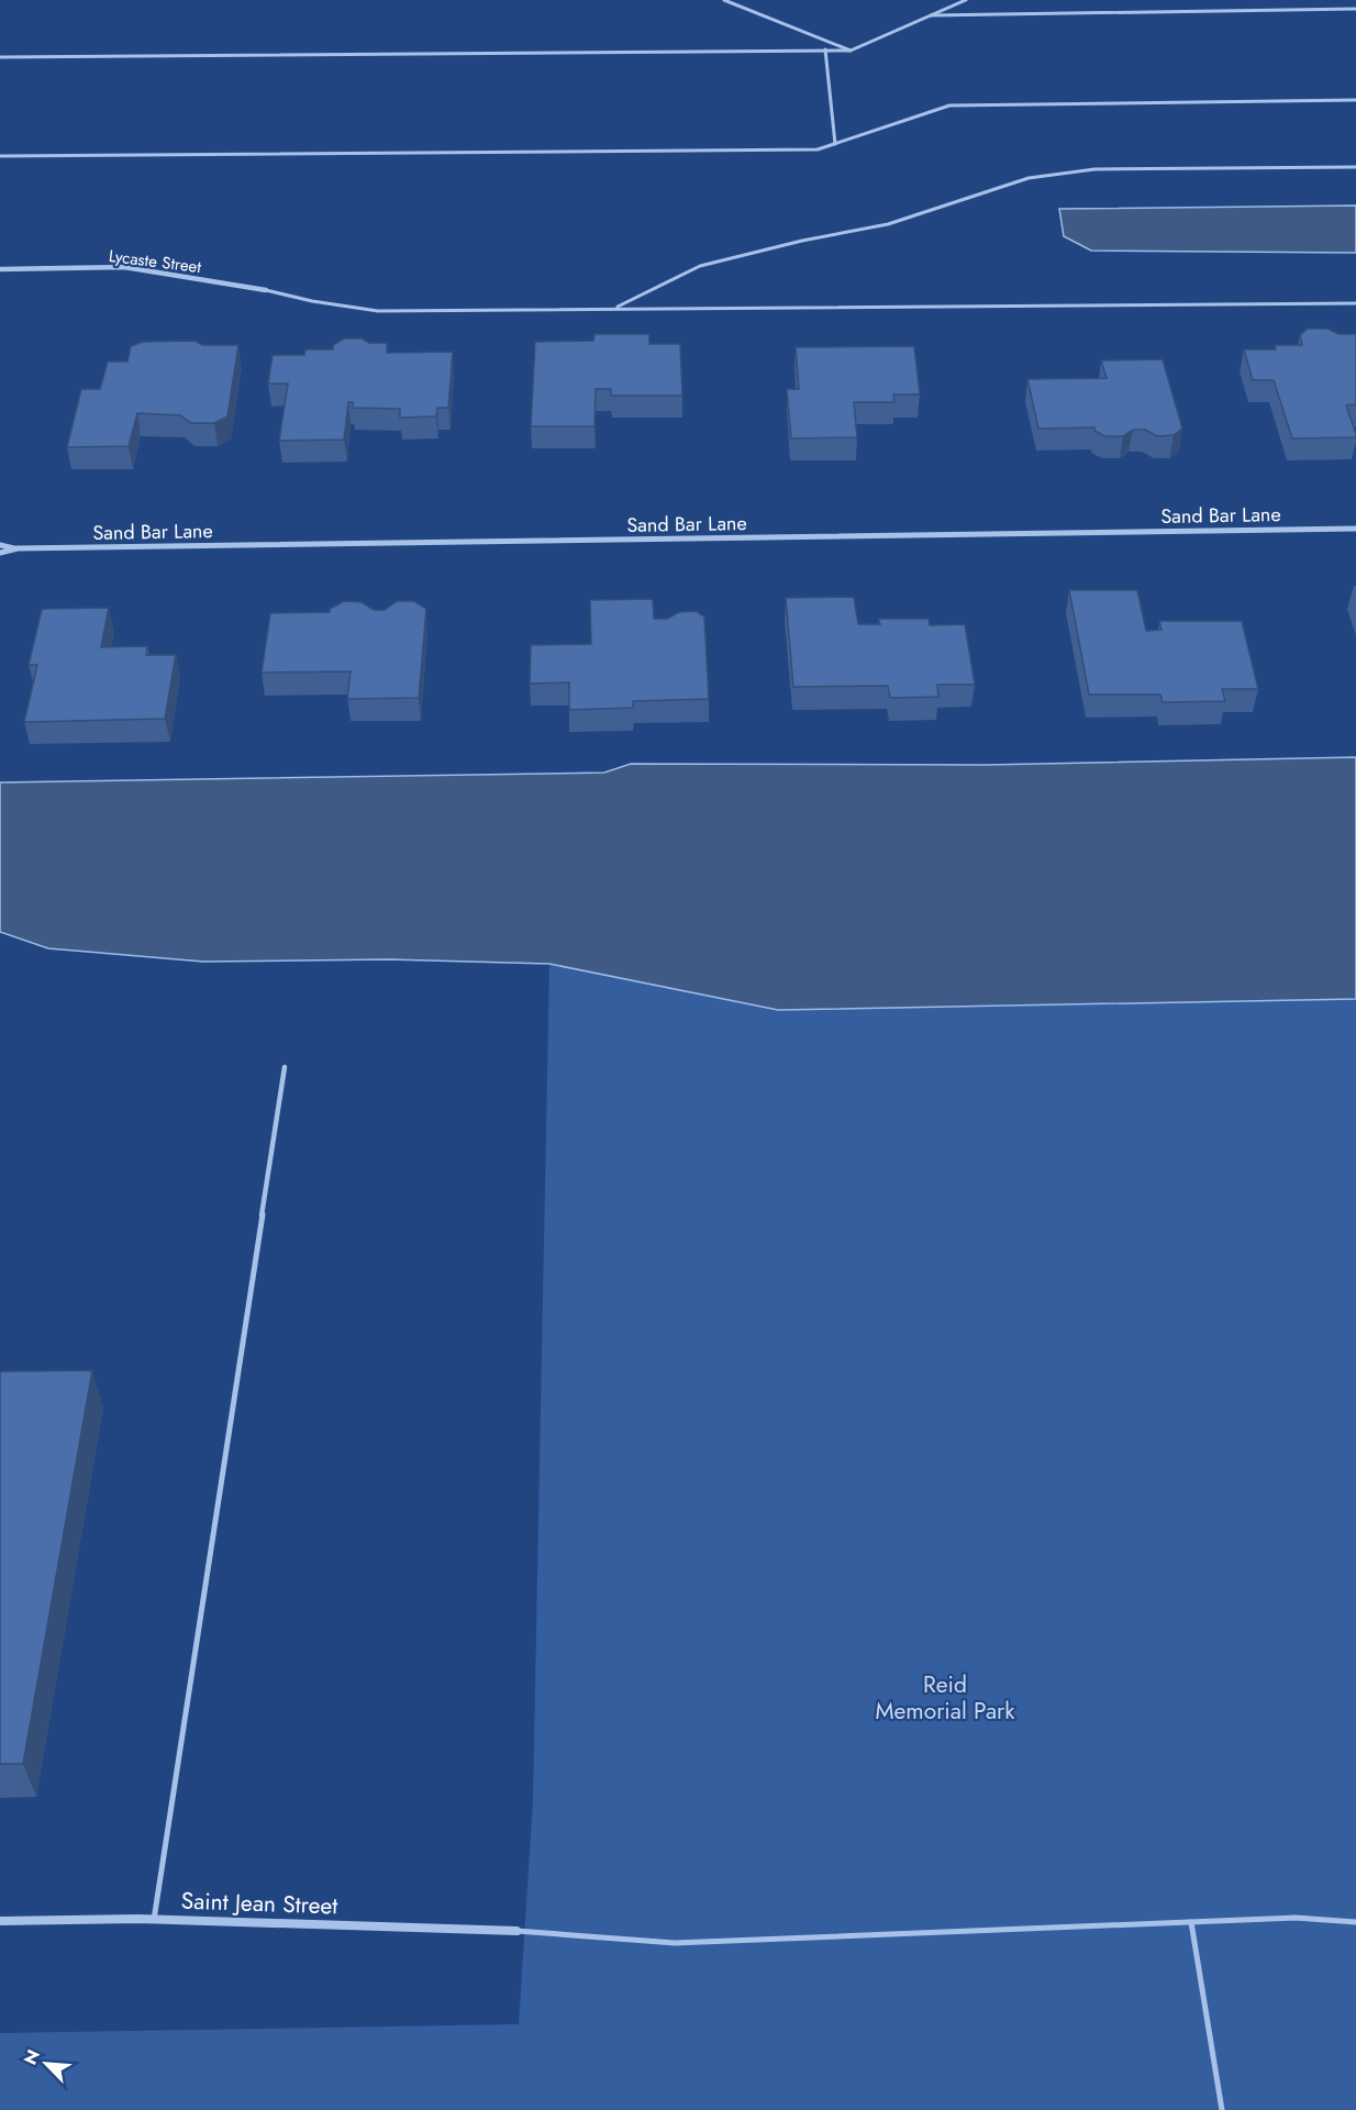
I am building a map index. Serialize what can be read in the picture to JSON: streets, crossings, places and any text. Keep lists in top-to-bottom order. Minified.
{"streets":{"street":["Lycaste Street","Sand Bar Lane","Saint Jean Street"]},"parks":["Reid Memorial Park"],"north":"top left"}
